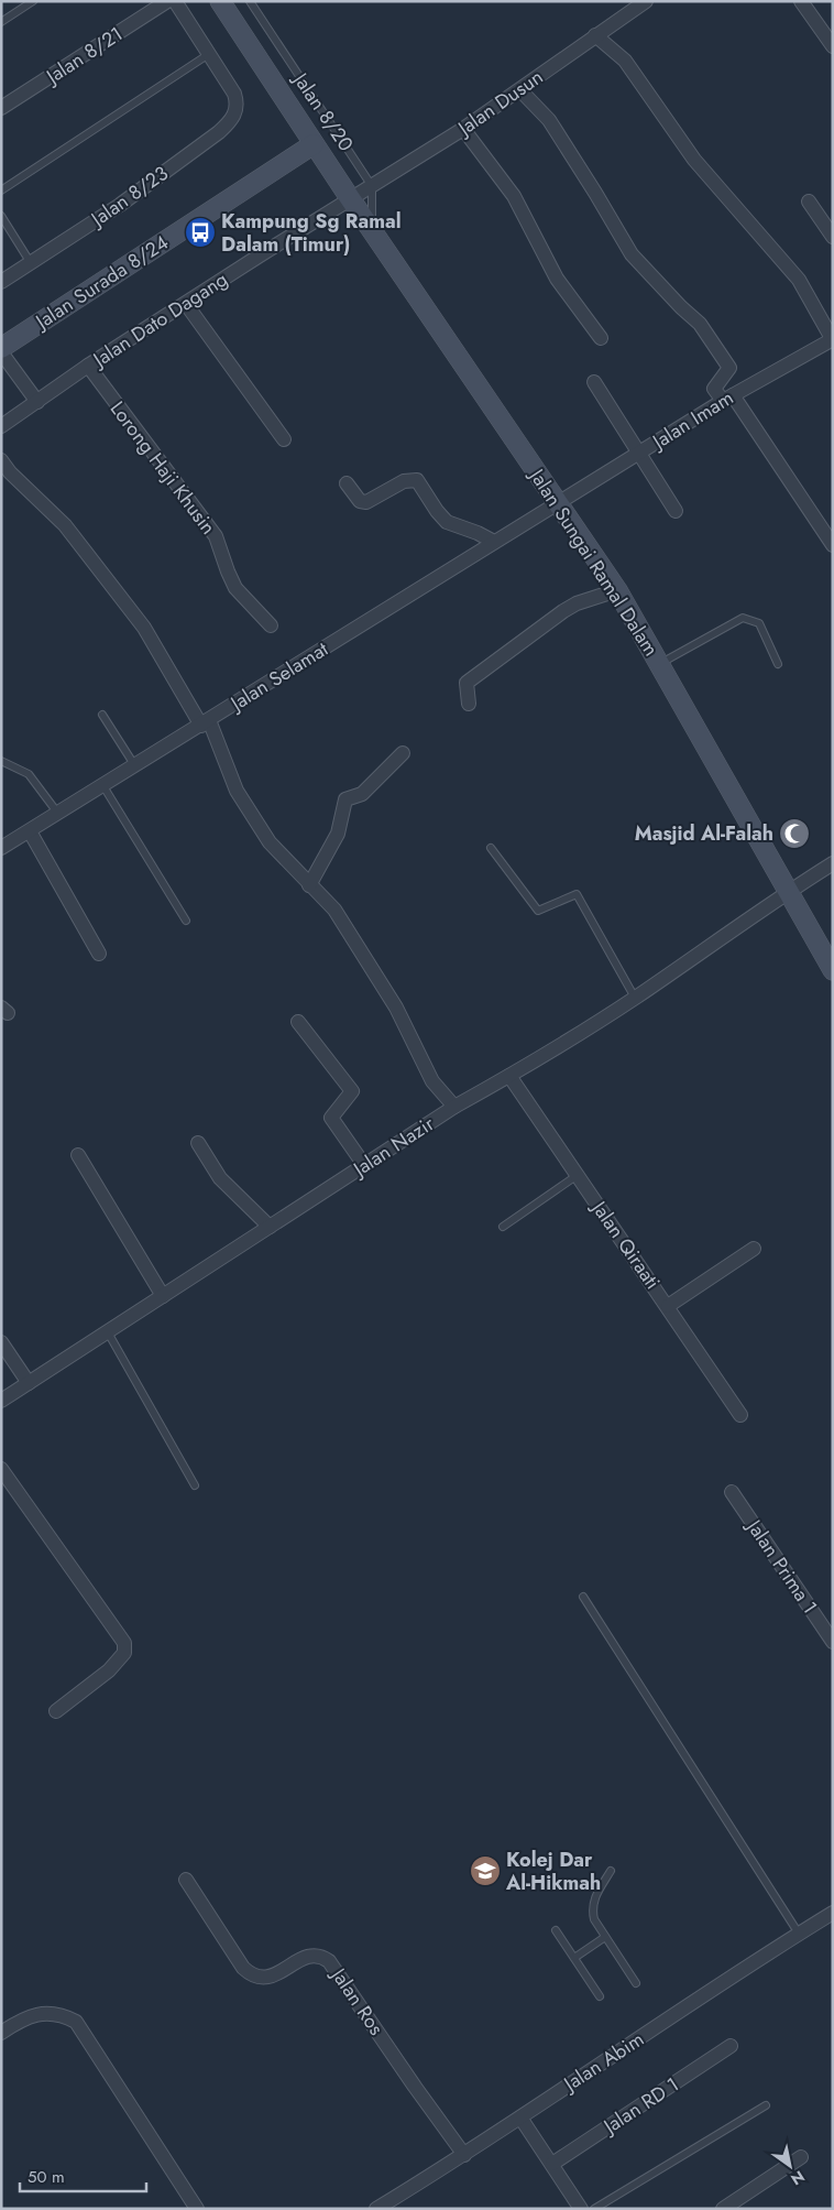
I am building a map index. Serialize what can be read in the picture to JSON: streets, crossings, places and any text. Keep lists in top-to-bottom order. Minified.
{"streets":{"street":["Jalan 8/21","Jalan Dusun","Jalan 8/20","Jalan 8/23","Jalan Surada 8/24","Jalan Dato Dagang","Jalan Imam","Lorong Haji Khusin","Jalan Sungai Ramal Dalam","Jalan Selamat","Jalan Nazir","Jalan Qiraati","Jalan Prima 1","Jalan Ros","Jalan Abim","Jalan RD 1"]},"crossings":[["Jalan Dusun","Jalan 8/20"],["Jalan Dusun","Jalan Dato Dagang"],["Jalan Dusun","Jalan Sungai Ramal Dalam"],["Jalan 8/20","Jalan Surada 8/24"],["Jalan 8/20","Jalan Dato Dagang"],["Jalan 8/20","Jalan Sungai Ramal Dalam"],["Jalan Dato Dagang","Lorong Haji Khusin"],["Jalan Dato Dagang","Jalan Sungai Ramal Dalam"],["Jalan Imam","Jalan Sungai Ramal Dalam"],["Jalan Imam","Jalan Selamat"],["Jalan Sungai Ramal Dalam","Jalan Selamat"],["Jalan Sungai Ramal Dalam","Jalan Nazir"],["Jalan Nazir","Jalan Qiraati"],["Jalan Ros","Jalan Abim"]],"places":{"bus stop":["Kampung Sg Ramal Dalam (Timur)"],"mosque":["Masjid Al-Falah"],"school or university":["Kolej Dar Al-Hikmah"]},"scale_bar":"50 m","north":"bottom right"}
